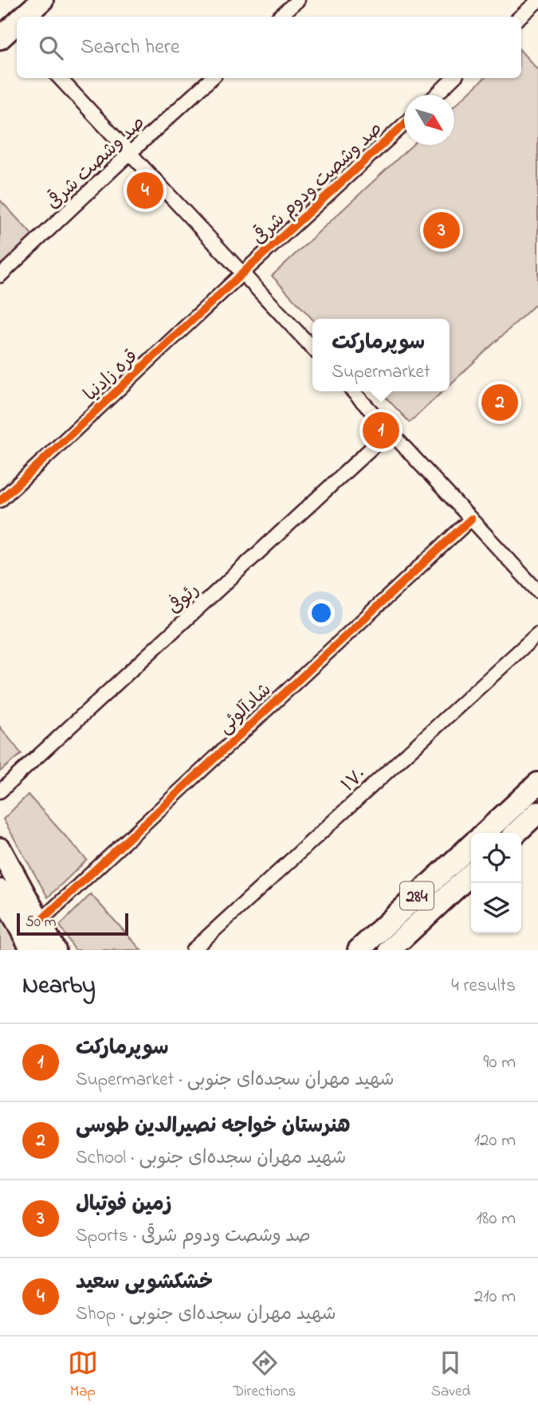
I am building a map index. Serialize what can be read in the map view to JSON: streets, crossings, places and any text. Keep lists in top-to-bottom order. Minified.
{"streets":{"main road":["284"],"street":["صد وشصت شرقی","صد وشصت ودوم شرقى","قره زادنیا","رئوفی","شادآلوئی","۱۷۰"]},"crossings":[["صد وشصت ودوم شرقى","قره زادنیا"]],"scale_bar":"50 m","north":"bottom right","page":{"search":"Search here","pins":["4","3","2","1"],"popup":["سوپرمارکت","Supermarket"],"scale":"50 m","heading":["Nearby","4 results"],"list":[{"mark":"1","name":"سوپرمارکت","note":"Supermarket · شهید مهران سجده‌ای جنوبی","value":"90 m"},{"mark":"2","name":"هنرستان خواجه نصیرالدین طوسی","note":"School · شهید مهران سجده‌ای جنوبی","value":"120 m"},{"mark":"3","name":"زمین فوتبال","note":"Sports · صد وشصت ودوم شرقى","value":"180 m"},{"mark":"4","name":"خشکشویی سعید","note":"Shop · شهید مهران سجده‌ای جنوبی","value":"210 m"}],"nav":["Map","Directions","Saved"]}}
